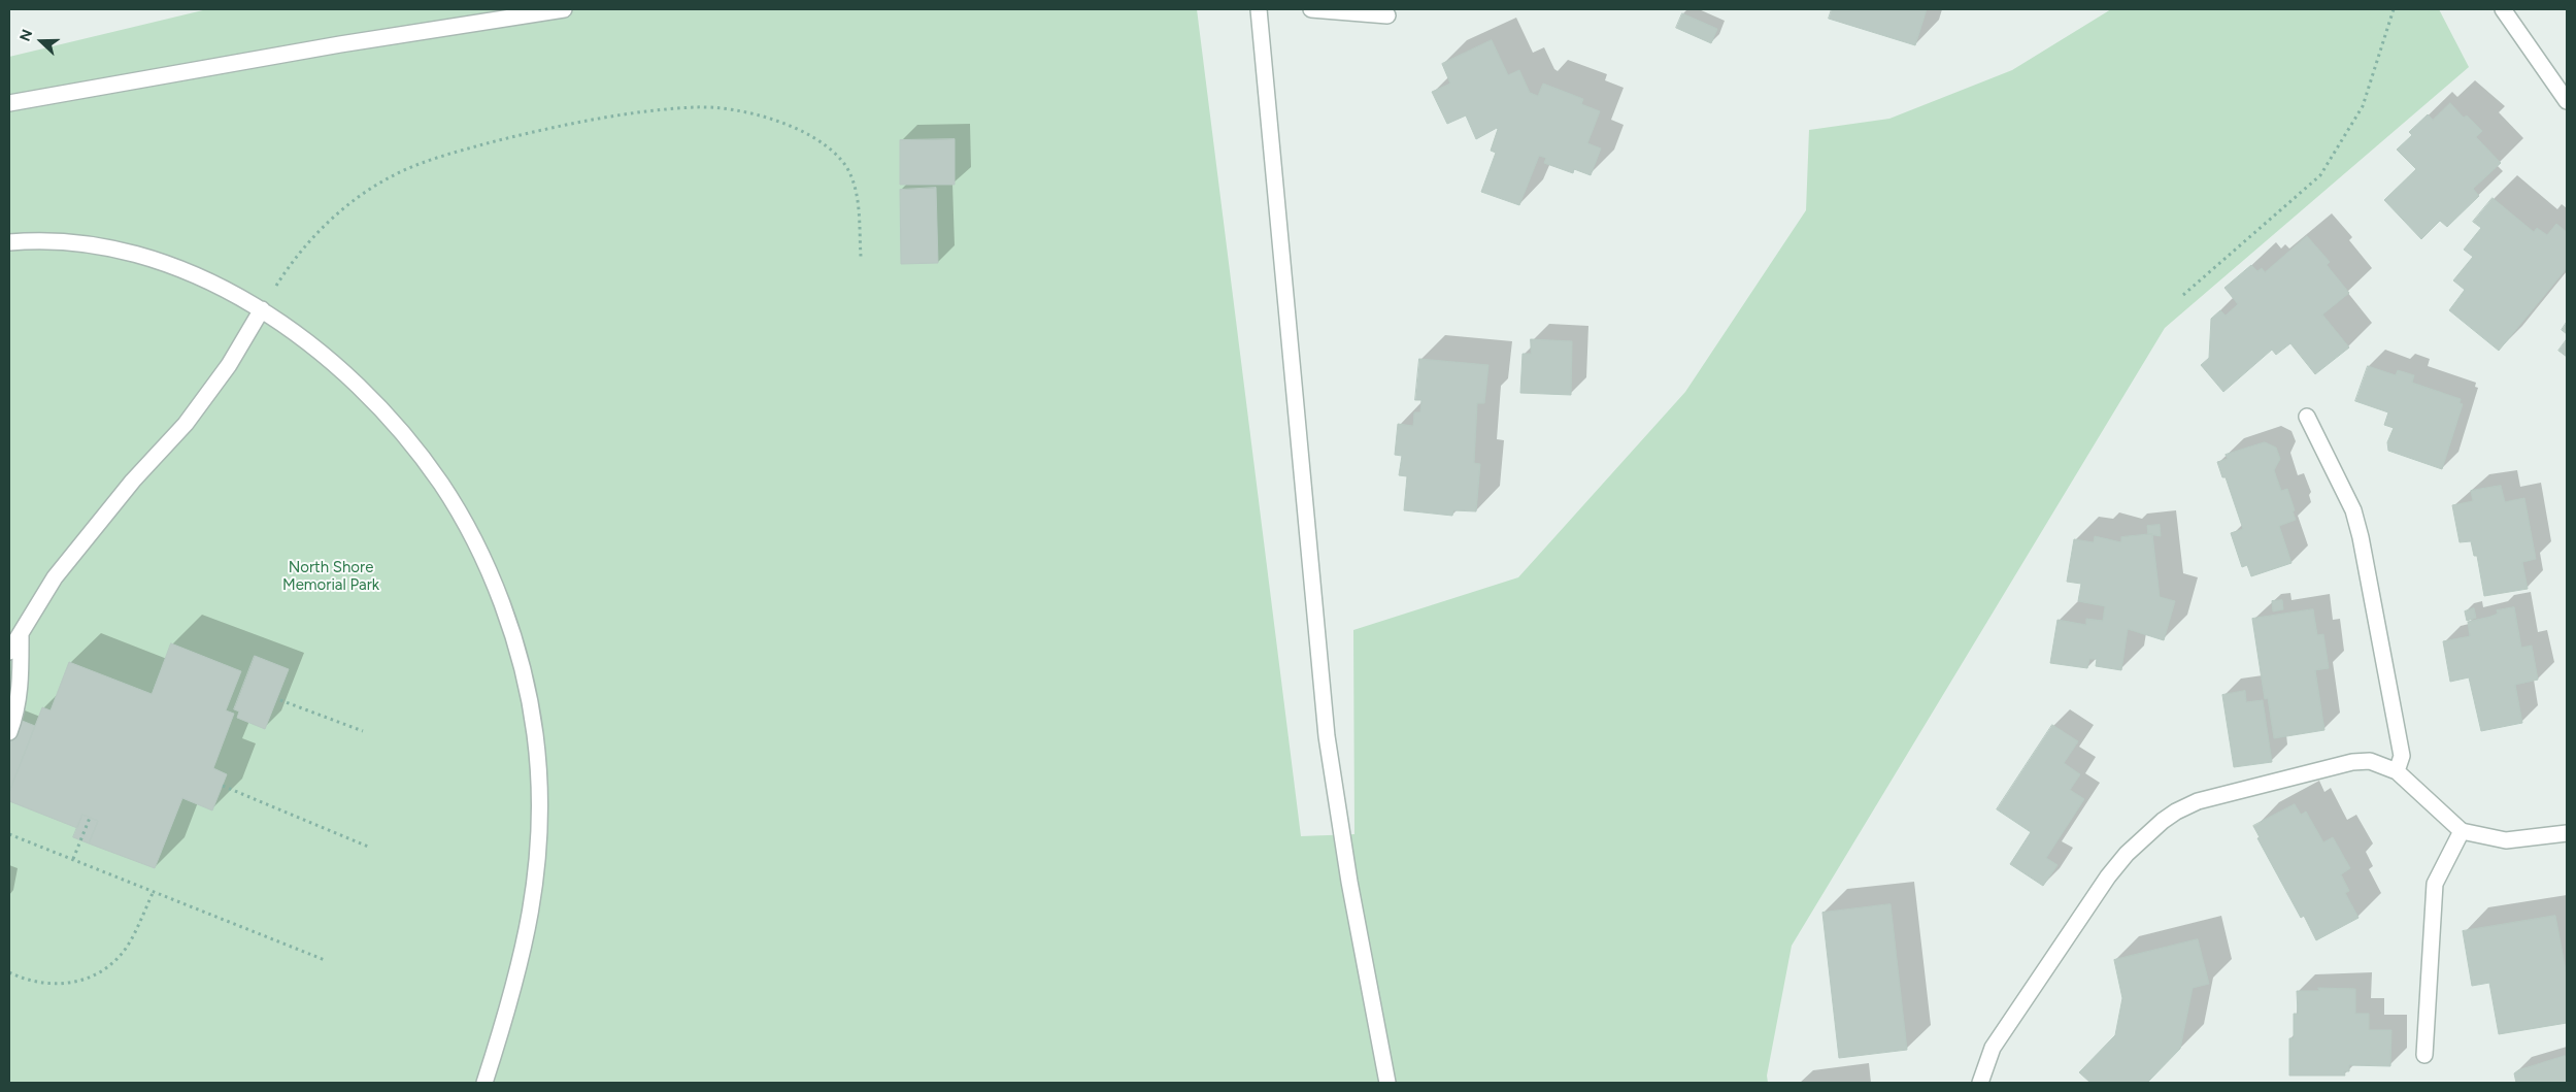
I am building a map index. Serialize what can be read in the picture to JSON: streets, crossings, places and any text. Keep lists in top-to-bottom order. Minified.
{"parks":["North Shore Memorial Park"],"north":"left"}
